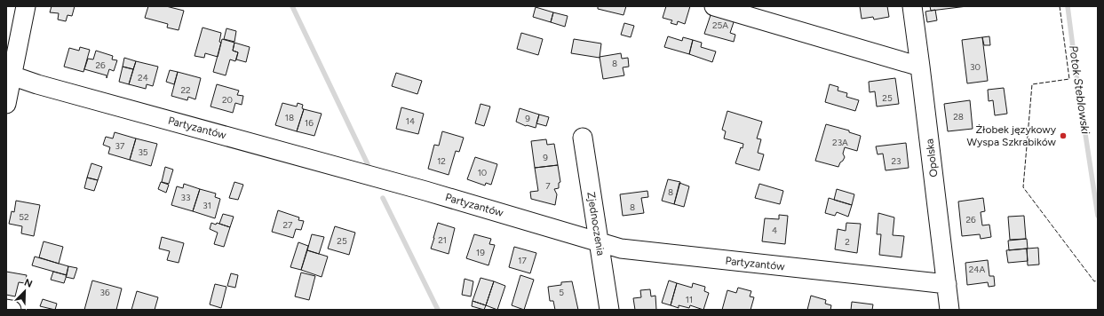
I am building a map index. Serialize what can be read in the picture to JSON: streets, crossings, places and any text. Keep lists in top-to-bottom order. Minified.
{"streets":{"street":["Partyzantów","Opolska","Zjednoczenia"]},"crossings":[["Partyzantów","Opolska"],["Partyzantów","Zjednoczenia"]],"water":["Potok Steblowski"],"places":["Żłobek językowy Wyspa Szkrabików"],"house_numbers":["25A","8","26","30","24","22","25","20","28","18","9","14","16","23A","37","35","9","12","23","10","7","8","33","31","8","52","26","27","4","21","25","2","19","17","24A","36","5","11"],"north":"top right"}
